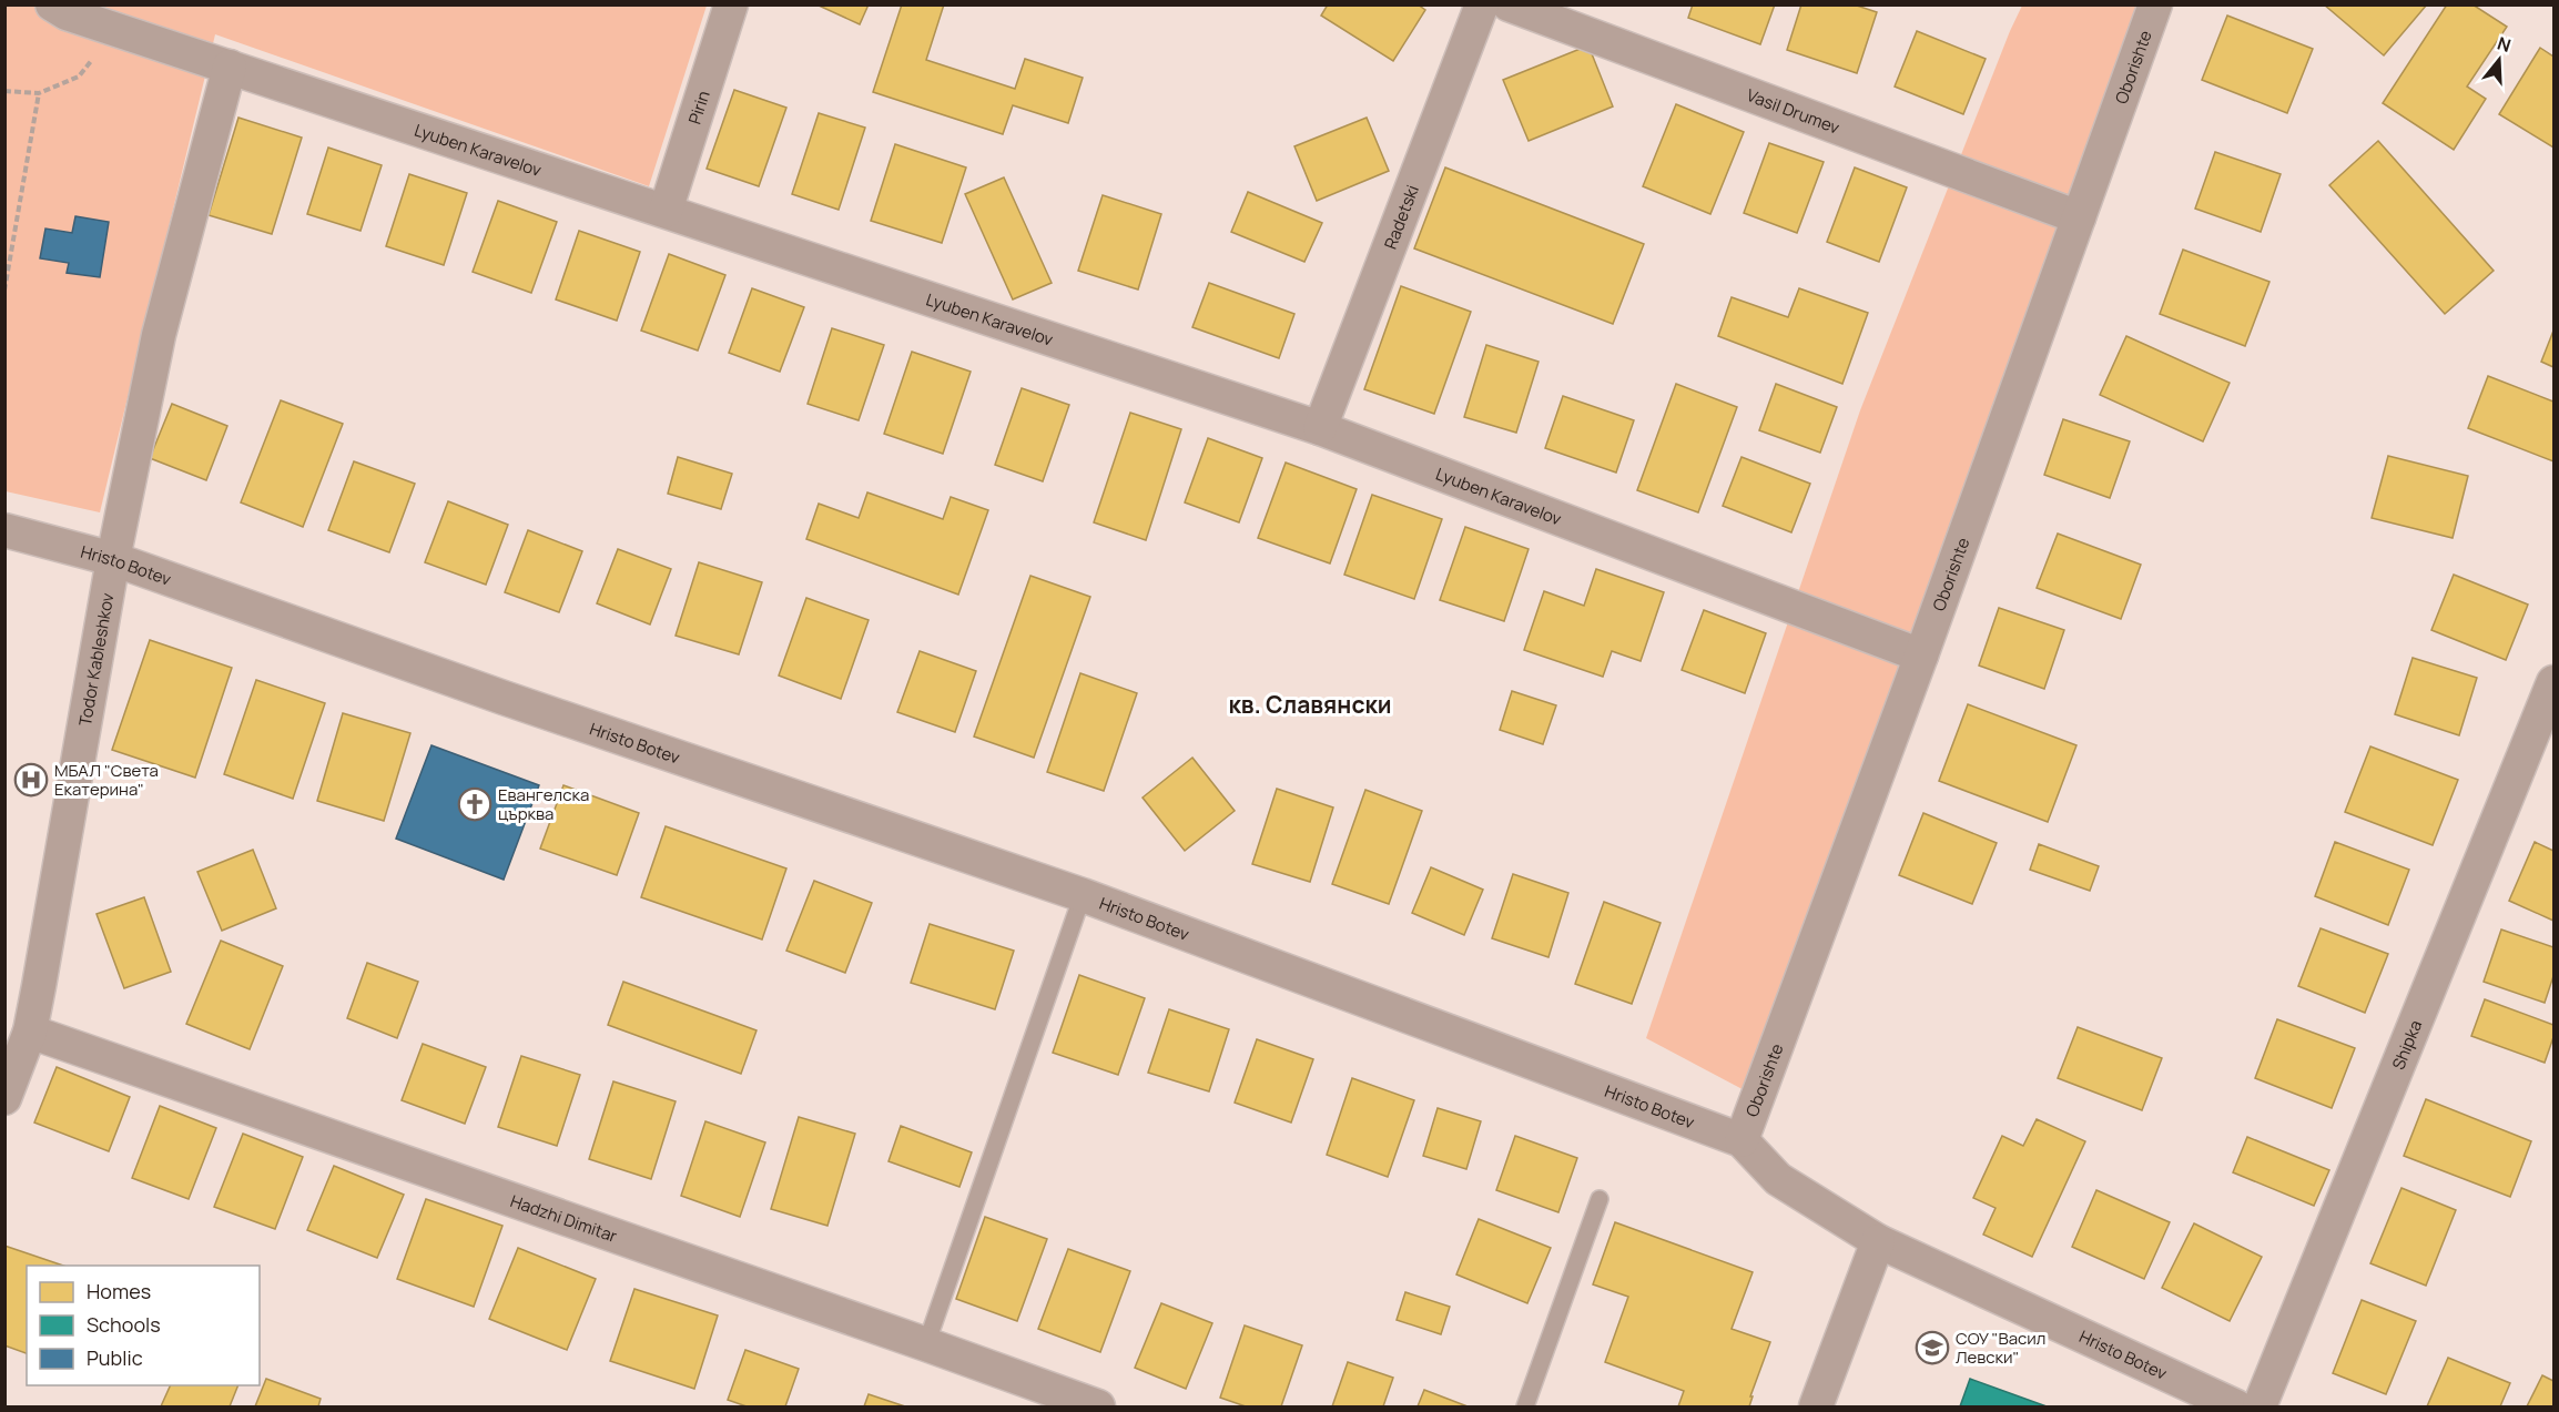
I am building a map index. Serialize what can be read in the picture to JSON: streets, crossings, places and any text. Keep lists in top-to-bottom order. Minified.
{"streets":{"street":["Oborishte","Pirin","Vasil Drumev","Lyuben Karavelov","Radetski","Hristo Botev","Todor Kableshkov","Shipka","Hadzhi Dimitar"]},"crossings":[["Oborishte","Vasil Drumev"],["Oborishte","Lyuben Karavelov"],["Oborishte","Hristo Botev"],["Pirin","Lyuben Karavelov"],["Lyuben Karavelov","Radetski"],["Lyuben Karavelov","Todor Kableshkov"],["Hristo Botev","Todor Kableshkov"],["Todor Kableshkov","Hadzhi Dimitar"]],"districts":["кв. Славянски"],"places":{"hospital":["МБАЛ \"Света Екатерина\""],"church":["Евангелска църква"],"school or university":["СОУ \"Васил Левски\""]},"legend":["Homes","Schools","Public"],"north":"top"}
